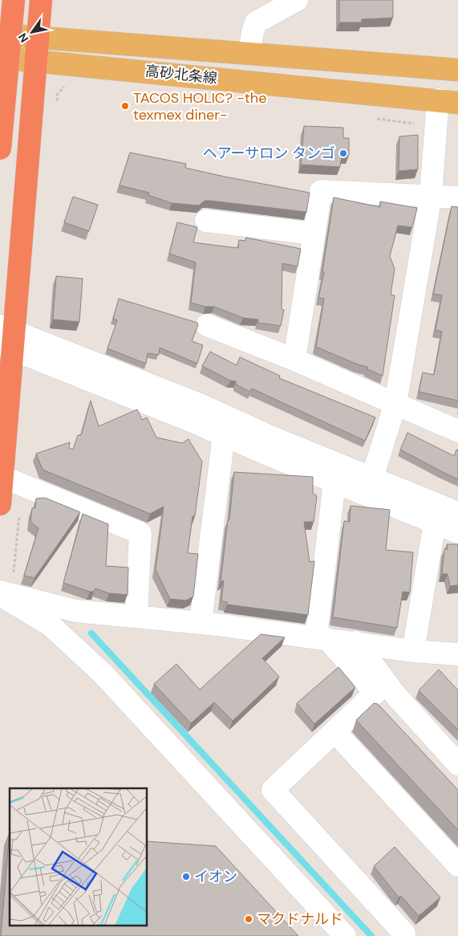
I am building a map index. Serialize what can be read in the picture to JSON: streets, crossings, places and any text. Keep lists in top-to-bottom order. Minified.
{"streets":{"main road":["高砂北条線"]},"places":["TACOS HOLIC? -the texmex diner-","ヘアーサロン タンゴ","イオン","マクドナルド"],"north":"bottom left"}
